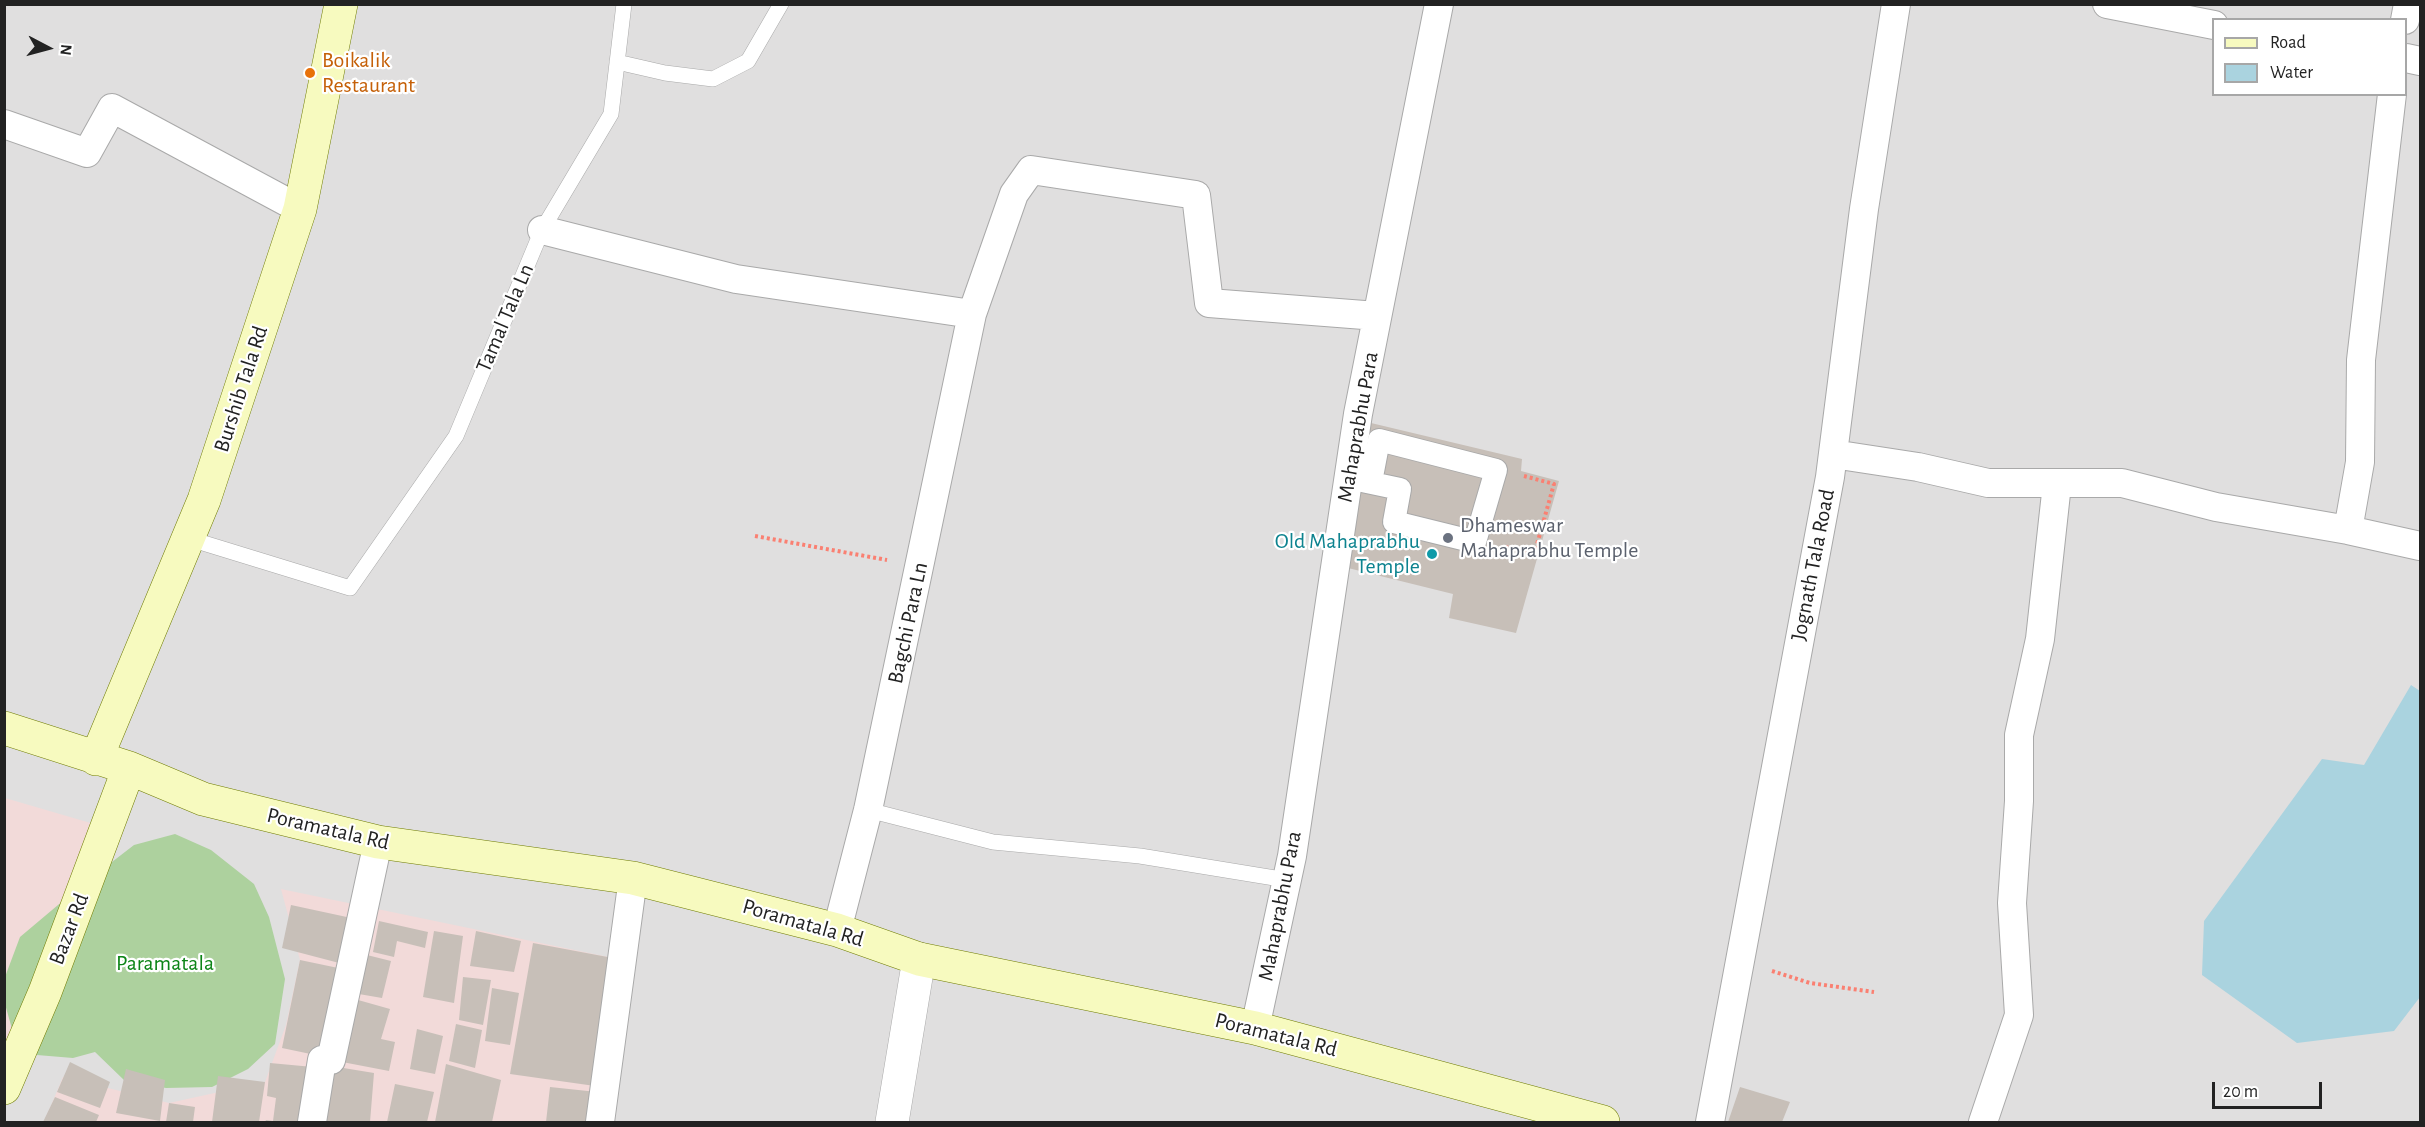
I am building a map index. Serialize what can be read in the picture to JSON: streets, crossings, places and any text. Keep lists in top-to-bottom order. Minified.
{"streets":{"main road":["Burshib Tala Rd","Poramatala Rd","Bazar Rd"],"street":["Mahaprabhu Para","Jognath Tala Road","Bagchi Para Ln"],"lane":["Tamal Tala Ln"]},"crossings":[["Tamal Tala Ln","Burshib Tala Rd"],["Burshib Tala Rd","Poramatala Rd"],["Mahaprabhu Para","Bagchi Para Ln"],["Mahaprabhu Para","Poramatala Rd"],["Bagchi Para Ln","Poramatala Rd"],["Poramatala Rd","Bazar Rd"]],"parks":["Paramatala"],"places":["Boikalik Restaurant","Dhameswar Mahaprabhu Temple","Old Mahaprabhu Temple"],"legend":["Road","Water"],"scale_bar":"20 m","north":"right"}
